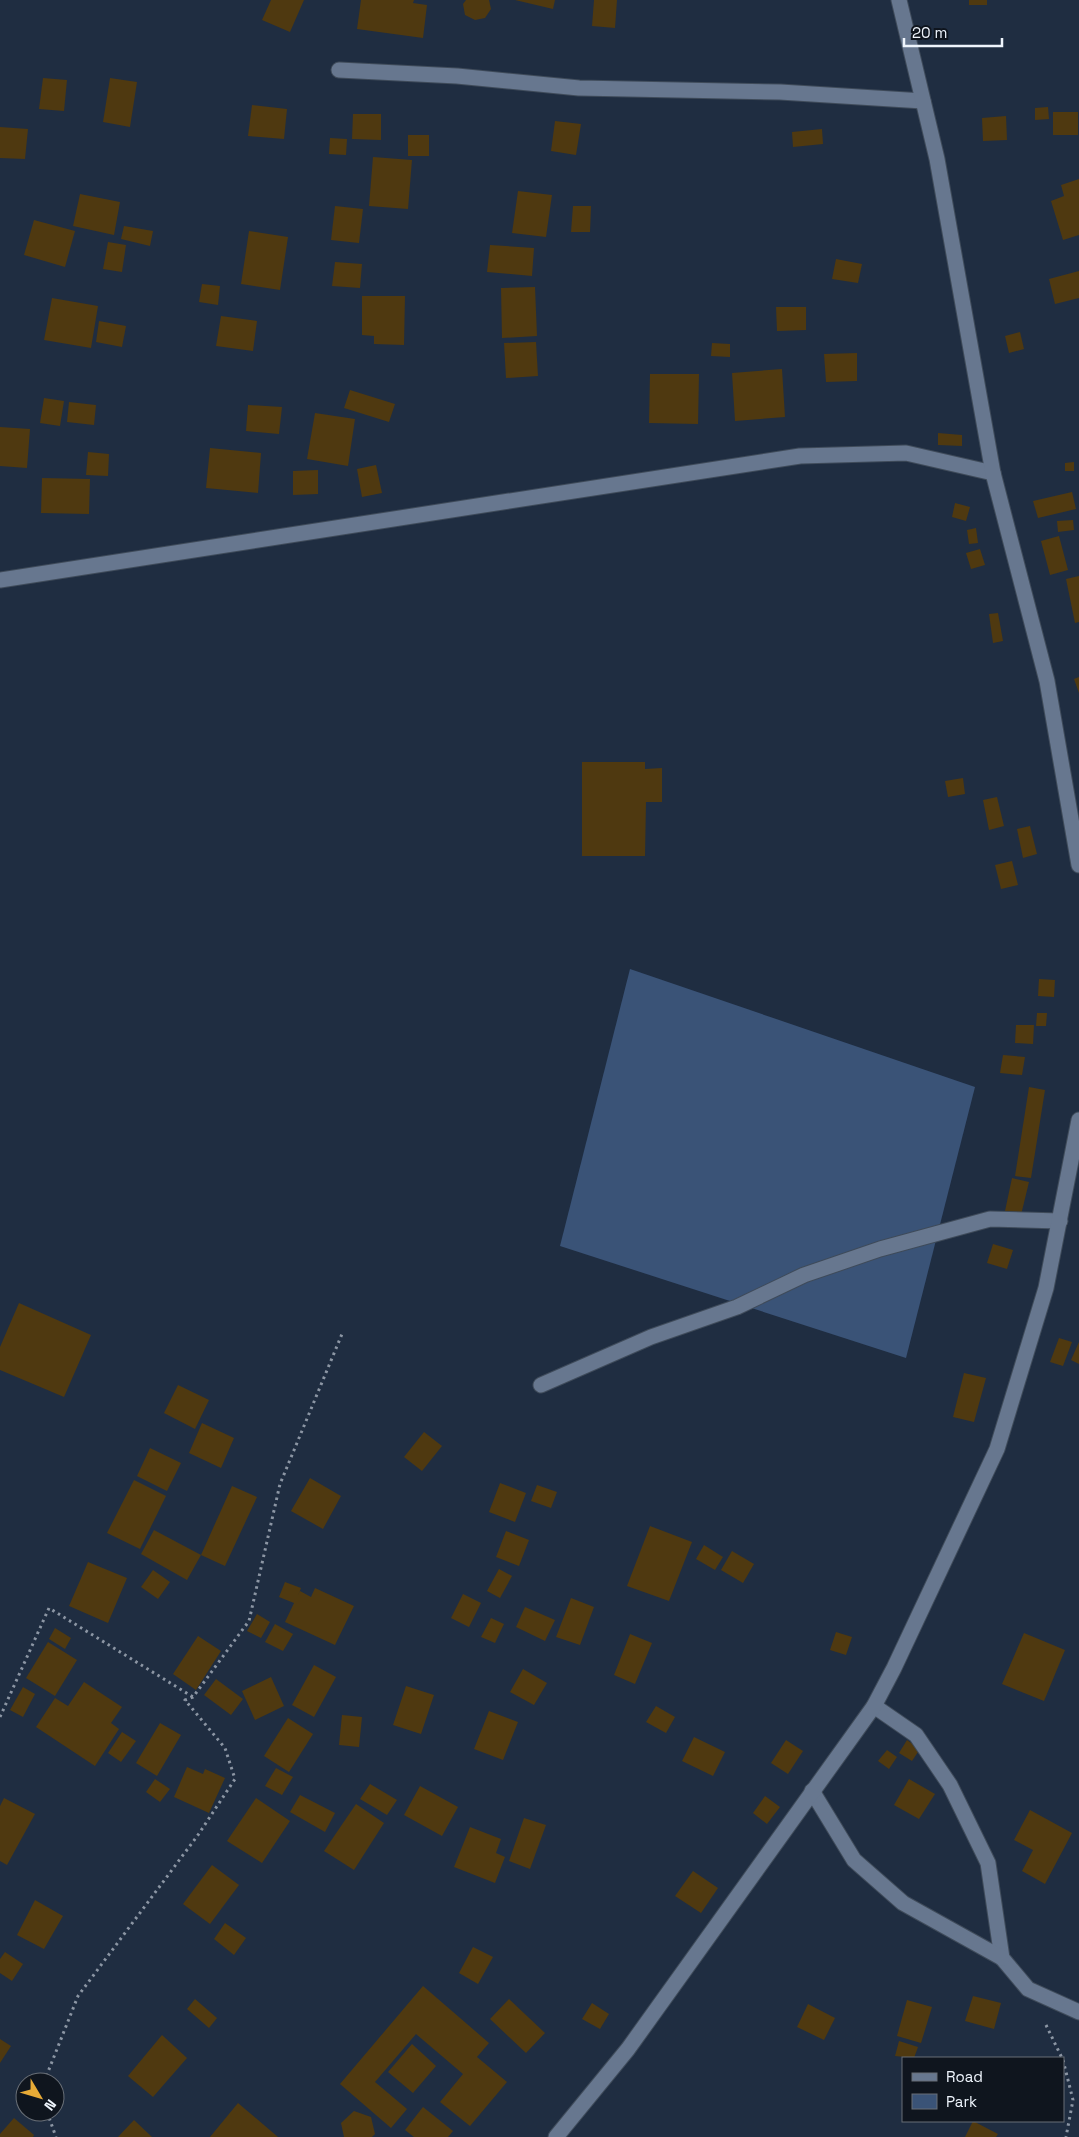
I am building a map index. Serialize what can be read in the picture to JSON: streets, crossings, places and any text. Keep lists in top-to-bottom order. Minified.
{"legend":["Road","Park"],"scale_bar":"20 m","north":"bottom right"}
